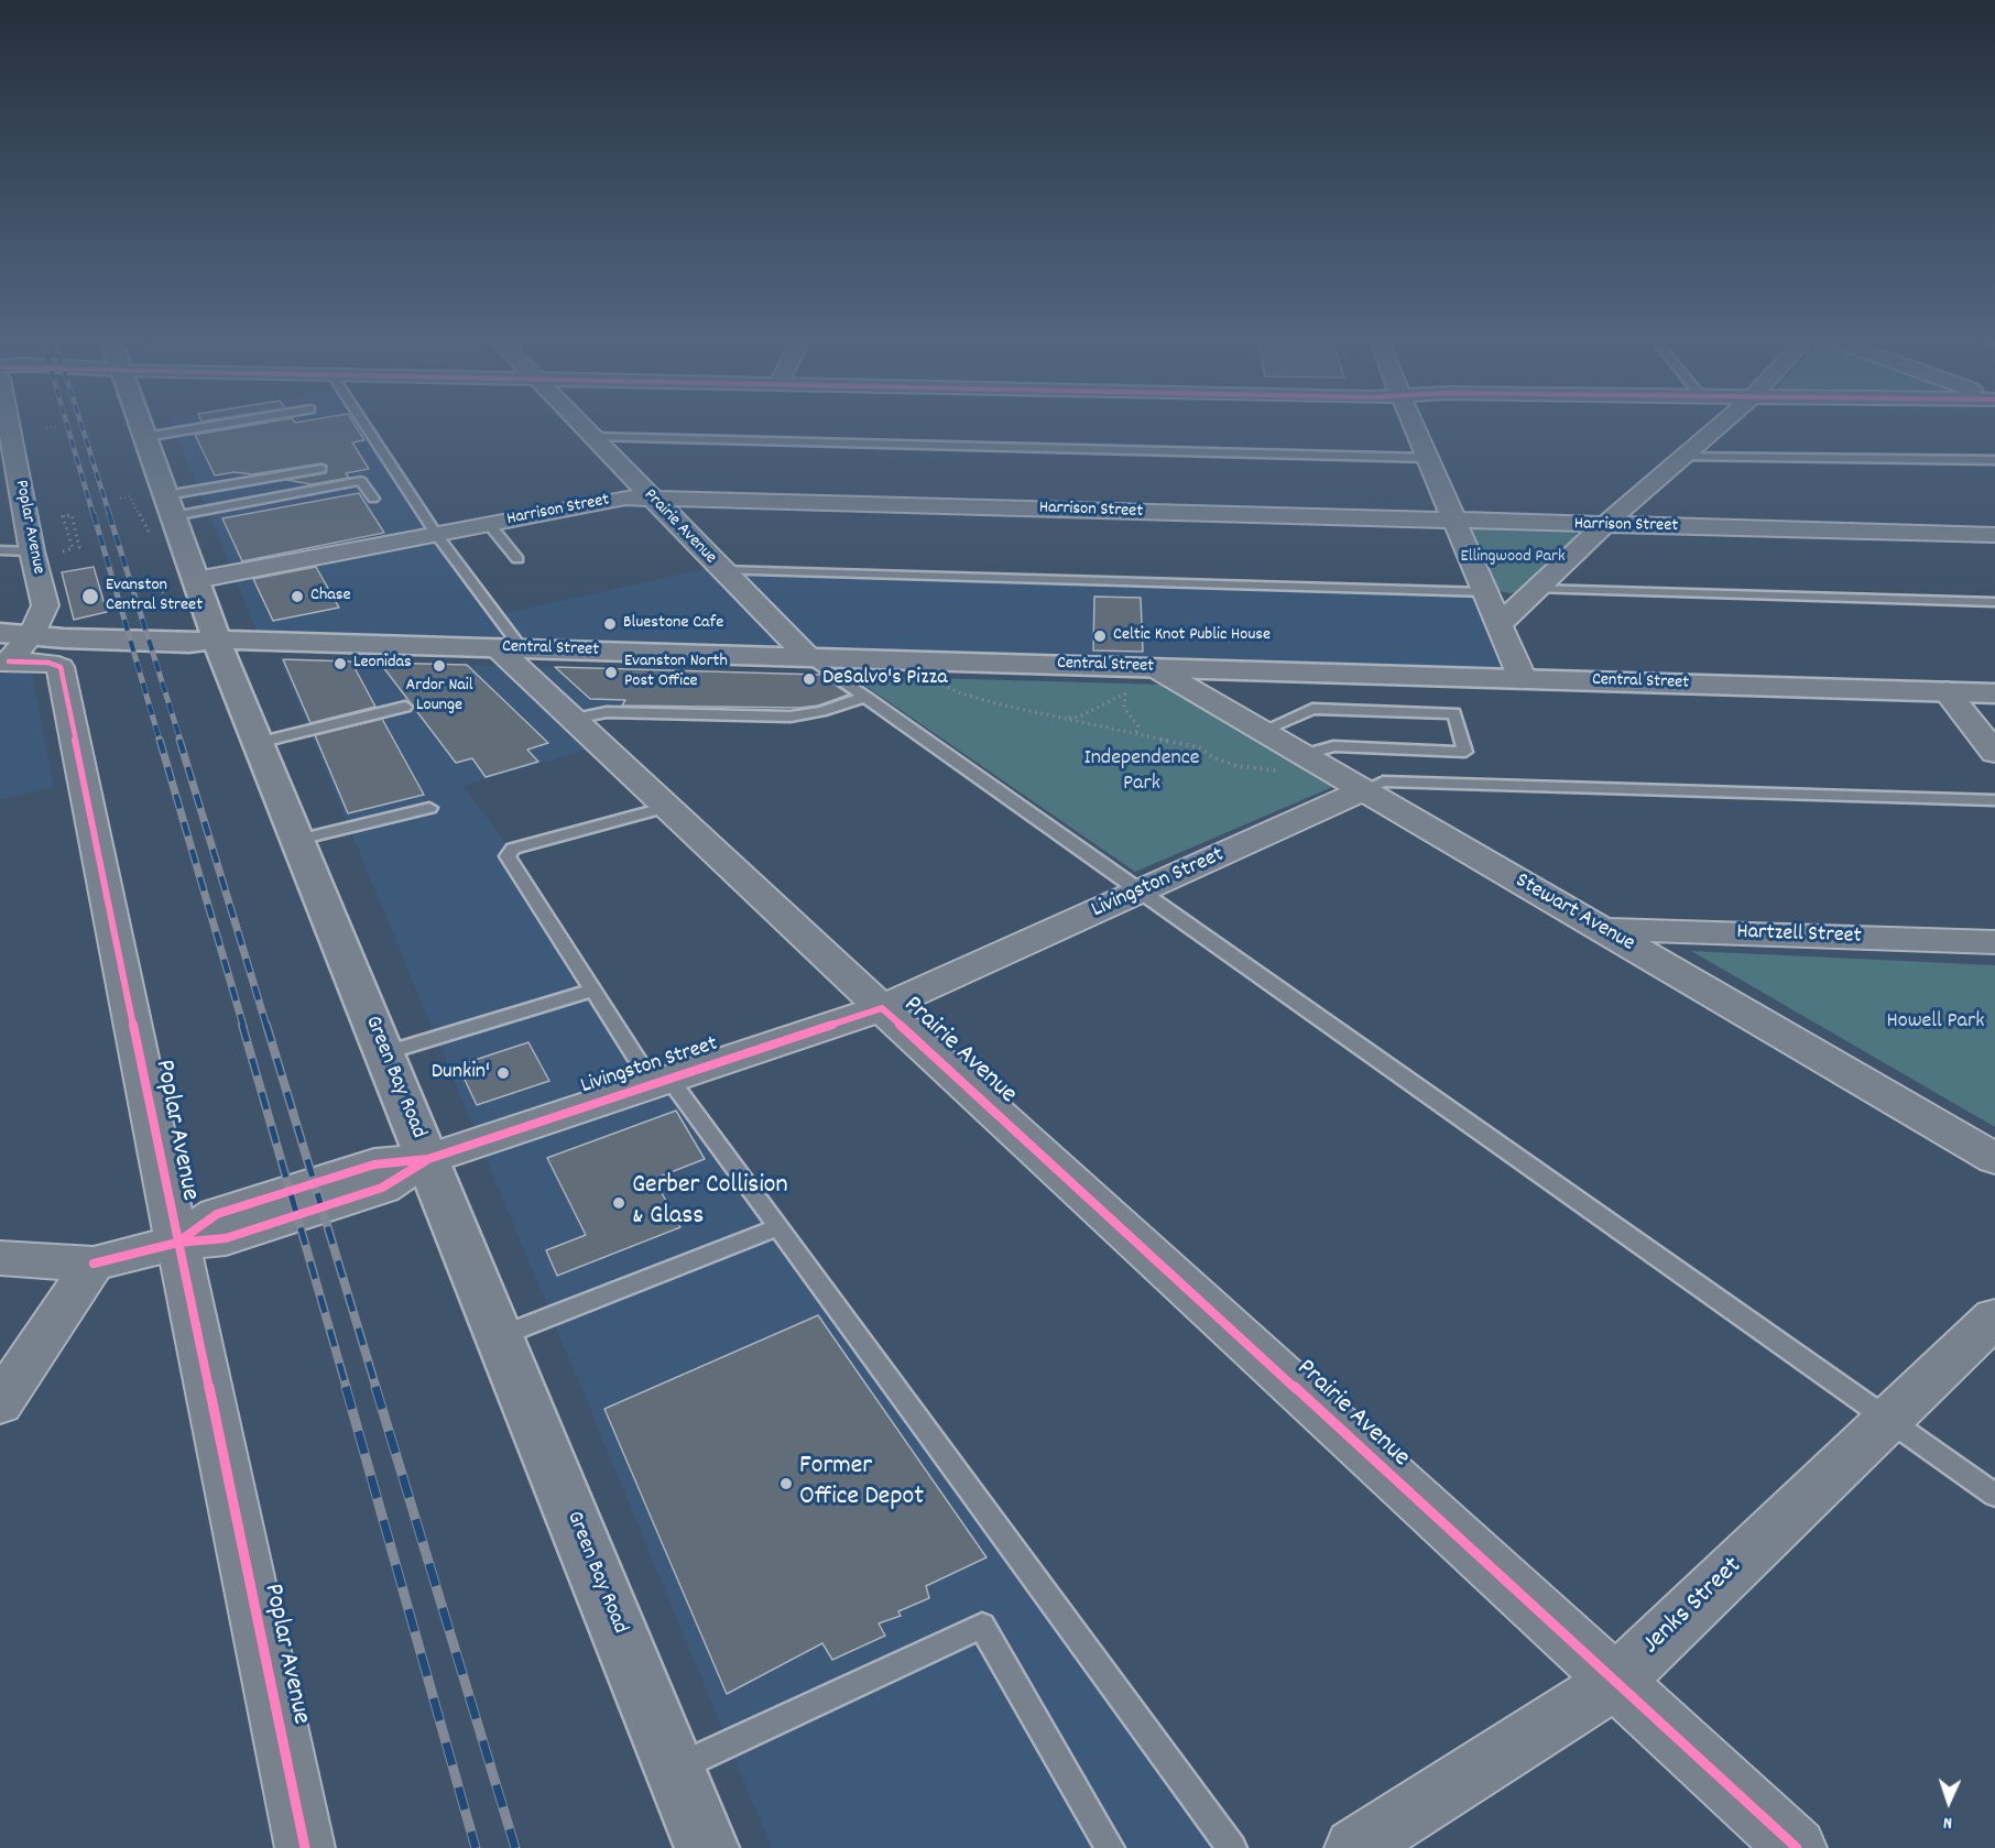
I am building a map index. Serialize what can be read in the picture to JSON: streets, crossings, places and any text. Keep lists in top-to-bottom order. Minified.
{"streets":{"main road":["Central Street","Green Bay Road"],"street":["Harrison Street","Poplar Avenue","Prairie Avenue","Livingston Street","Stewart Avenue","Hartzell Street","Jenks Street"]},"crossings":[["Harrison Street","Prairie Avenue"],["Harrison Street","Green Bay Road"],["Poplar Avenue","Central Street"],["Poplar Avenue","Livingston Street"],["Prairie Avenue","Central Street"],["Prairie Avenue","Livingston Street"],["Prairie Avenue","Jenks Street"],["Central Street","Stewart Avenue"],["Central Street","Green Bay Road"],["Livingston Street","Stewart Avenue"],["Livingston Street","Green Bay Road"],["Stewart Avenue","Hartzell Street"]],"parks":["Ellingwood Park","Independence Park","Howell Park"],"places":["Evanston Central Street","Chase","Bluestone Cafe","Celtic Knot Public House","Leonidas","Ardor Nail Lounge","Evanston North Post Office","DeSalvo's Pizza","Dunkin'","Gerber Collision & Glass","Former Office Depot"],"north":"bottom"}
